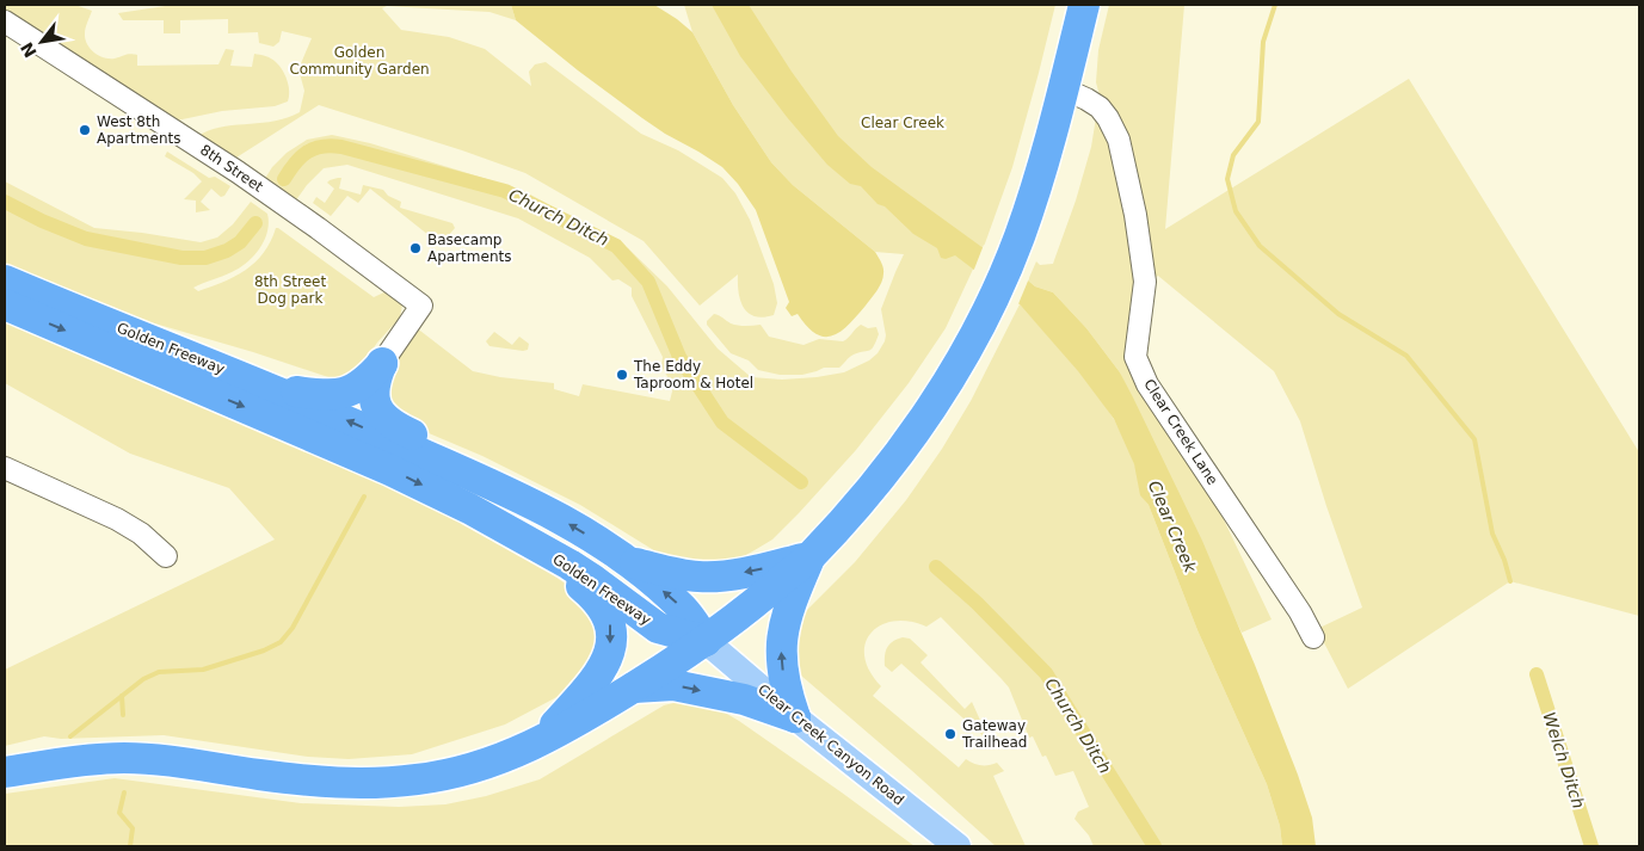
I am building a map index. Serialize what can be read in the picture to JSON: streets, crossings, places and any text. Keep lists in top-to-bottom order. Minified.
{"streets":{"highway":["Golden Freeway"],"main road":["Clear Creek Canyon Road"],"street":["8th Street","Clear Creek Lane"]},"crossings":[["Golden Freeway","Clear Creek Canyon Road"]],"water":["Church Ditch","Clear Creek","Welch Ditch"],"parks":["Golden Community Garden","Clear Creek","8th Street Dog park"],"places":["West 8th Apartments","Basecamp Apartments","The Eddy Taproom & Hotel","Gateway Trailhead"],"north":"bottom left"}
